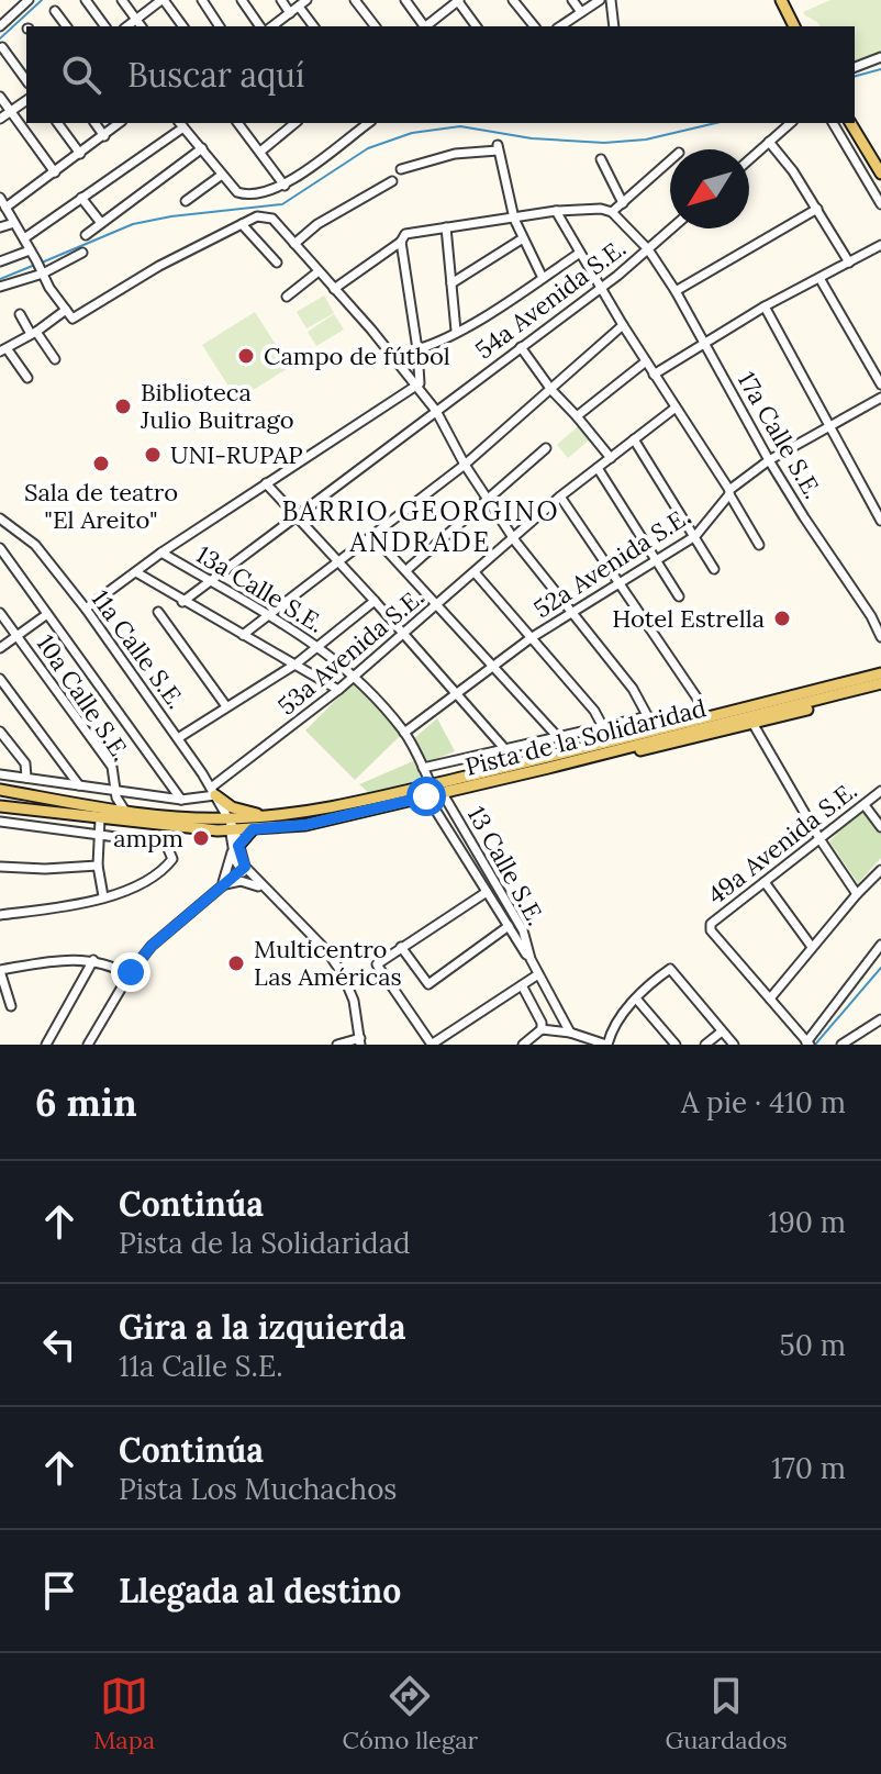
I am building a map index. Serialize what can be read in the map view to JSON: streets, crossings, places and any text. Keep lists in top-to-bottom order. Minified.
{"streets":{"main road":["Pista de la Solidaridad"],"street":["54a Avenida S.E.","17a Calle S.E.","52a Avenida S.E.","13a Calle S.E.","11a Calle S.E.","53a Avenida S.E.","10a Calle S.E.","49a Avenida S.E.","13 Calle S.E."]},"crossings":[["54a Avenida S.E.","17a Calle S.E."],["54a Avenida S.E.","13a Calle S.E."],["17a Calle S.E.","52a Avenida S.E."],["52a Avenida S.E.","13a Calle S.E."],["13a Calle S.E.","53a Avenida S.E."],["13a Calle S.E.","Pista de la Solidaridad"],["11a Calle S.E.","53a Avenida S.E."],["11a Calle S.E.","Pista de la Solidaridad"],["10a Calle S.E.","Pista de la Solidaridad"],["Pista de la Solidaridad","13 Calle S.E."]],"districts":["BARRIO GEORGINO ANDRADE"],"places":["Campo de fútbol","Biblioteca Julio Buitrago","UNI-RUPAP","Sala de teatro \"El Areito\"","Hotel Estrella","ampm","Multicentro Las Américas"],"north":"bottom left","page":{"search":"Buscar aquí","heading":["6 min","A pie · 410 m"],"list":[["Continúa","Pista de la Solidaridad","190 m"],["Gira a la izquierda","11a Calle S.E.","50 m"],["Continúa","Pista Los Muchachos","170 m"],"Llegada al destino"],"nav":["Mapa","Cómo llegar","Guardados"]}}
